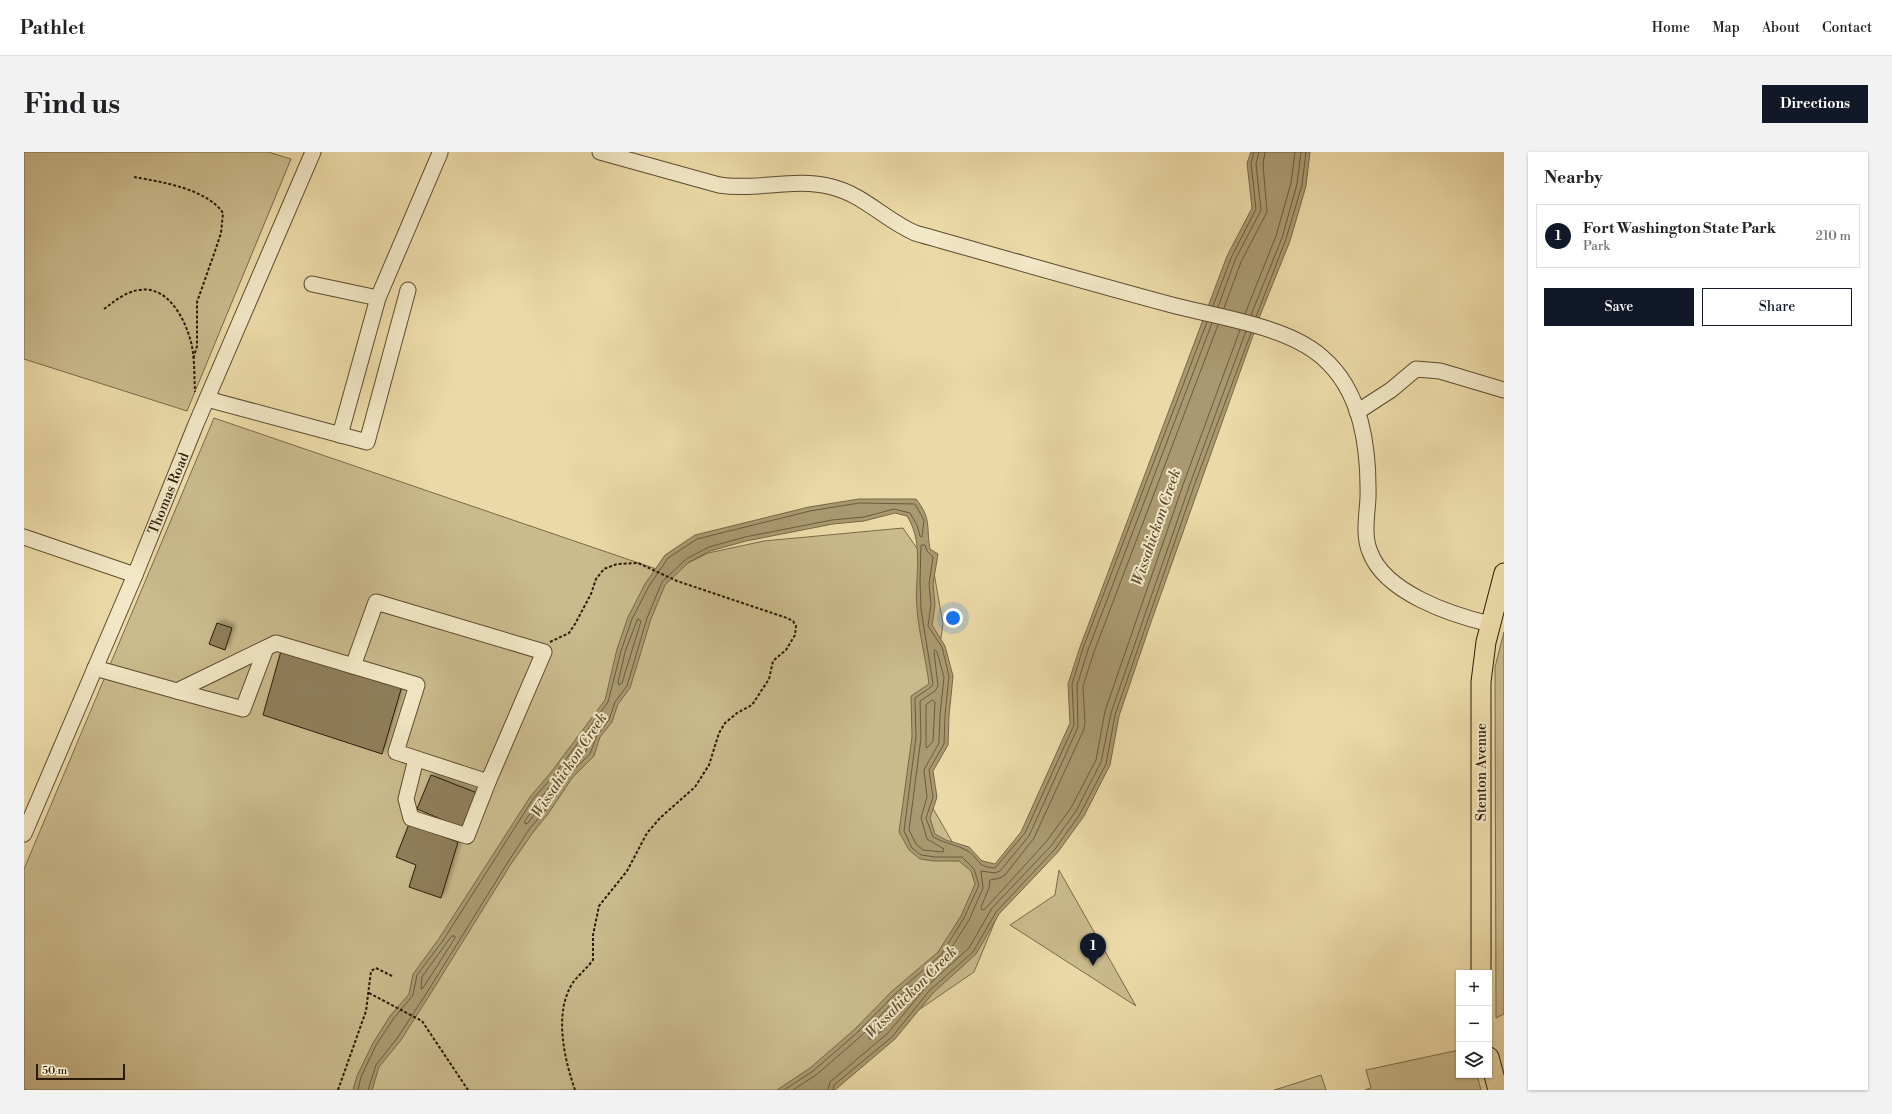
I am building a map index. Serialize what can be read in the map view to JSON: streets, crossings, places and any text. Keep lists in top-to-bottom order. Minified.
{"streets":{"main road":["Stenton Avenue"],"street":["Thomas Road"]},"water":["Wissahickon Creek"],"scale_bar":"50 m","page":{"header":"Pathlet","nav":["Home","Map","About","Contact"],"buttons":["Directions",["Save","Share"]],"title":"Find us","heading":"Nearby","list":[{"mark":"1","name":"Fort Washington State Park","note":"Park","value":"210 m"}],"pins":"1","map_buttons":["+","−"],"scale":"50 m"}}
